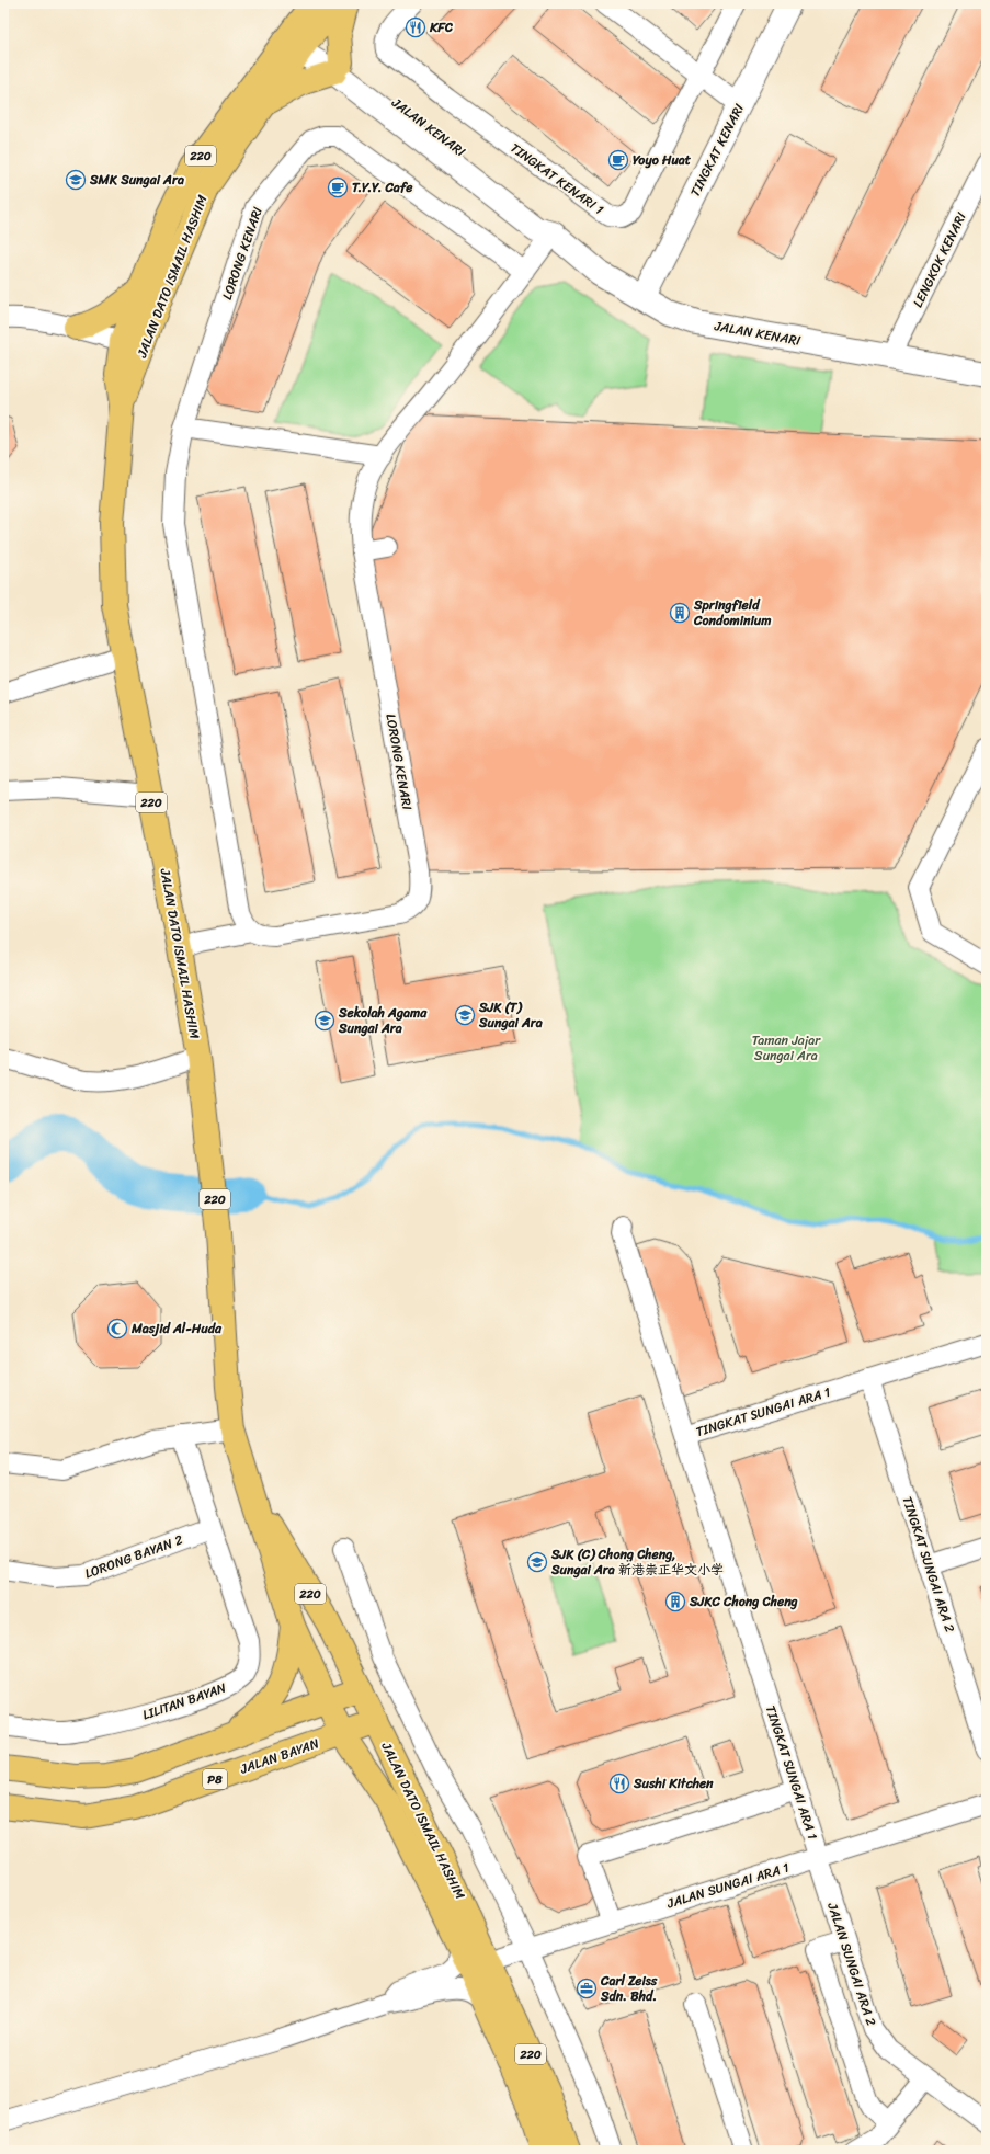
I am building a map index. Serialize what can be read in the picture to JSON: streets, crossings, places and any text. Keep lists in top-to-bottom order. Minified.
{"streets":{"main road":["220","JALAN DATO ISMAIL HASHIM","JALAN BAYAN","P8"],"street":["JALAN KENARI","TINGKAT KENARI","TINGKAT KENARI 1","LORONG KENARI","LENGKOK KENARI","TINGKAT SUNGAI ARA 1","LORONG BAYAN 2","TINGKAT SUNGAI ARA 2","LILITAN BAYAN","JALAN SUNGAI ARA 1","JALAN SUNGAI ARA 2"]},"crossings":[["JALAN KENARI","TINGKAT KENARI"],["JALAN KENARI","LORONG KENARI"],["JALAN KENARI","LENGKOK KENARI"],["JALAN KENARI","JALAN DATO ISMAIL HASHIM"],["LORONG KENARI","JALAN DATO ISMAIL HASHIM"],["JALAN DATO ISMAIL HASHIM","JALAN BAYAN"],["JALAN DATO ISMAIL HASHIM","JALAN SUNGAI ARA 1"],["TINGKAT SUNGAI ARA 1","TINGKAT SUNGAI ARA 2"],["TINGKAT SUNGAI ARA 1","JALAN SUNGAI ARA 1"],["TINGKAT SUNGAI ARA 1","JALAN SUNGAI ARA 2"],["LORONG BAYAN 2","LILITAN BAYAN"],["JALAN SUNGAI ARA 1","JALAN SUNGAI ARA 2"]],"parks":["Taman Jajar Sungai Ara"],"places":{"restaurant":["KFC","Sushi Kitchen"],"cafe":["Yoyo Huat","T.Y.Y. Cafe"],"school or university":["SMK Sungai Ara","SJK (T) Sungai Ara","Sekolah Agama Sungai Ara","SJK (C) Chong Cheng, Sungai Ara 新港崇正华文小学"],"building":["Springfield Condominium","SJKC Chong Cheng"],"mosque":["Masjid Al-Huda"],"office":["Carl Zeiss Sdn. Bhd."]}}
